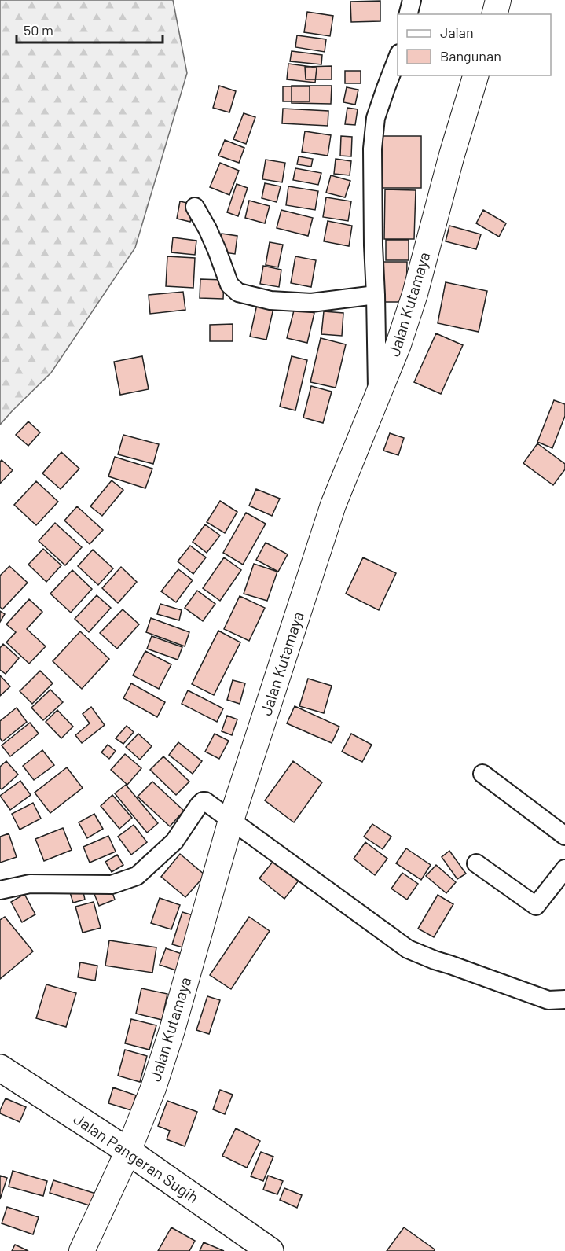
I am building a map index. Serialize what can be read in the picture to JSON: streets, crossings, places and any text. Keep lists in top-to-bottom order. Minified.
{"streets":{"highway":["Jalan Pangeran Sugih"],"main road":["Jalan Kutamaya"]},"crossings":[["Jalan Kutamaya","Jalan Pangeran Sugih"]],"legend":["Jalan","Bangunan"],"scale_bar":"50 m"}
